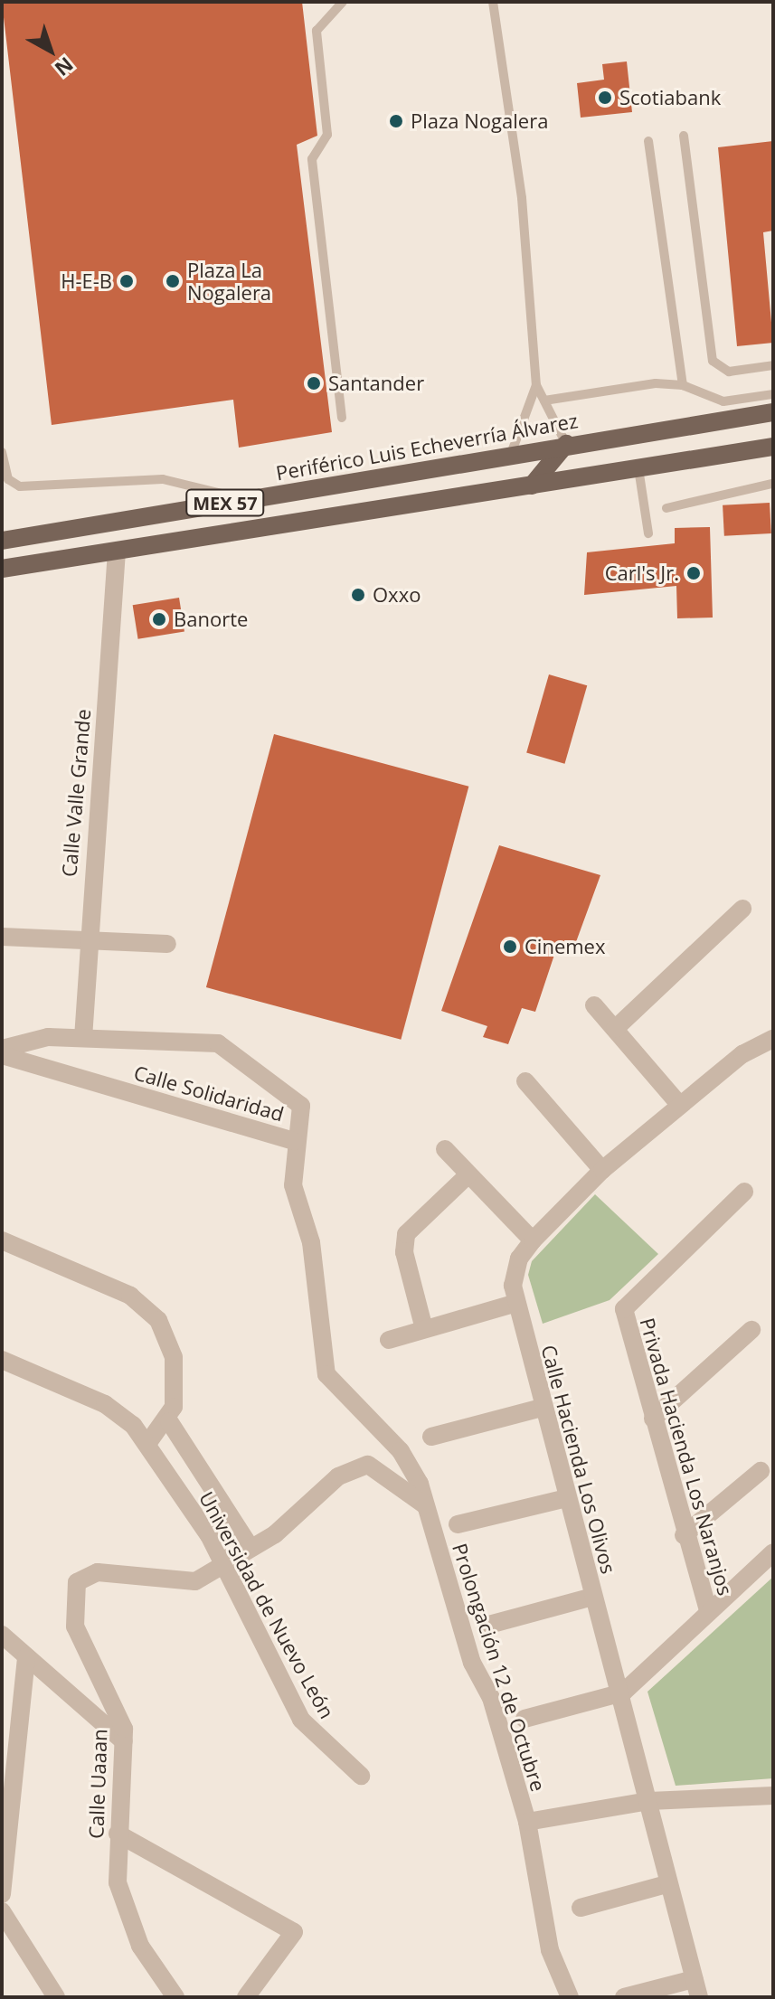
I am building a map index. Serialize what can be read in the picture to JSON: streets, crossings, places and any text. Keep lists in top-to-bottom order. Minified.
{"streets":{"main road":["Periférico Luis Echeverría Álvarez","MEX 57"],"street":["Calle Valle Grande","Calle Solidaridad","Privada Hacienda Los Naranjos","Calle Hacienda Los Olivos","Universidad de Nuevo León","Prolongación 12 de Octubre","Calle Uaaan"]},"crossings":[["MEX 57","Calle Valle Grande"],["Calle Solidaridad","Prolongación 12 de Octubre"],["Universidad de Nuevo León","Calle Uaaan"],["Prolongación 12 de Octubre","Calle Uaaan"]],"places":["Scotiabank","Plaza Nogalera","H-E-B","Plaza La Nogalera","Santander","Carl's Jr.","Oxxo","Banorte","Cinemex"],"north":"bottom right"}
